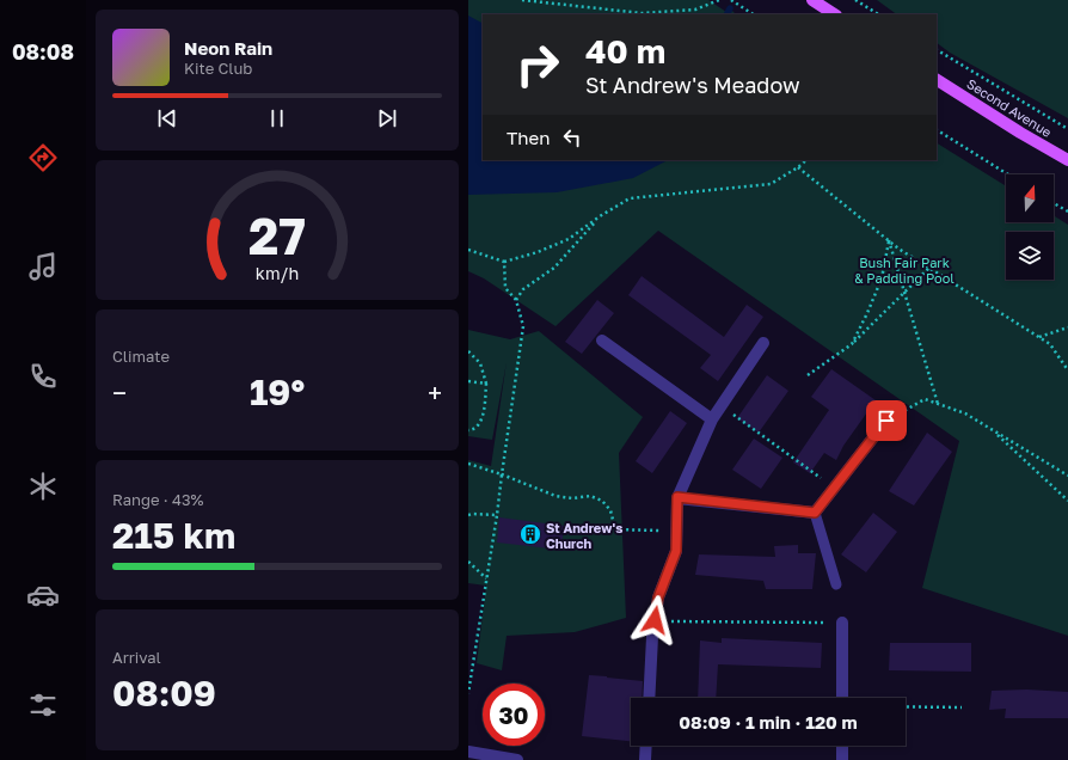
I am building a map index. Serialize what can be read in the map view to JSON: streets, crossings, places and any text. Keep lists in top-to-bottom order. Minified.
{"streets":{"main road":["Second Avenue"]},"parks":["Bush Fair Park & Paddling Pool"],"places":{"building":["St Andrew's Church"]},"north":"top","page":{"tabs":"08:08","turn":["40 m","St Andrew's Meadow"],"song":["Neon Rain","Kite Club"],"then":"Then","tile":["Climate",["Range · 43%","215 km"],["Arrival","08:09"]],"heat":["−","19°","+"],"limit":"30","trip":"08:09 · 1 min · 120 m","gauge":["27","km/h"]}}
